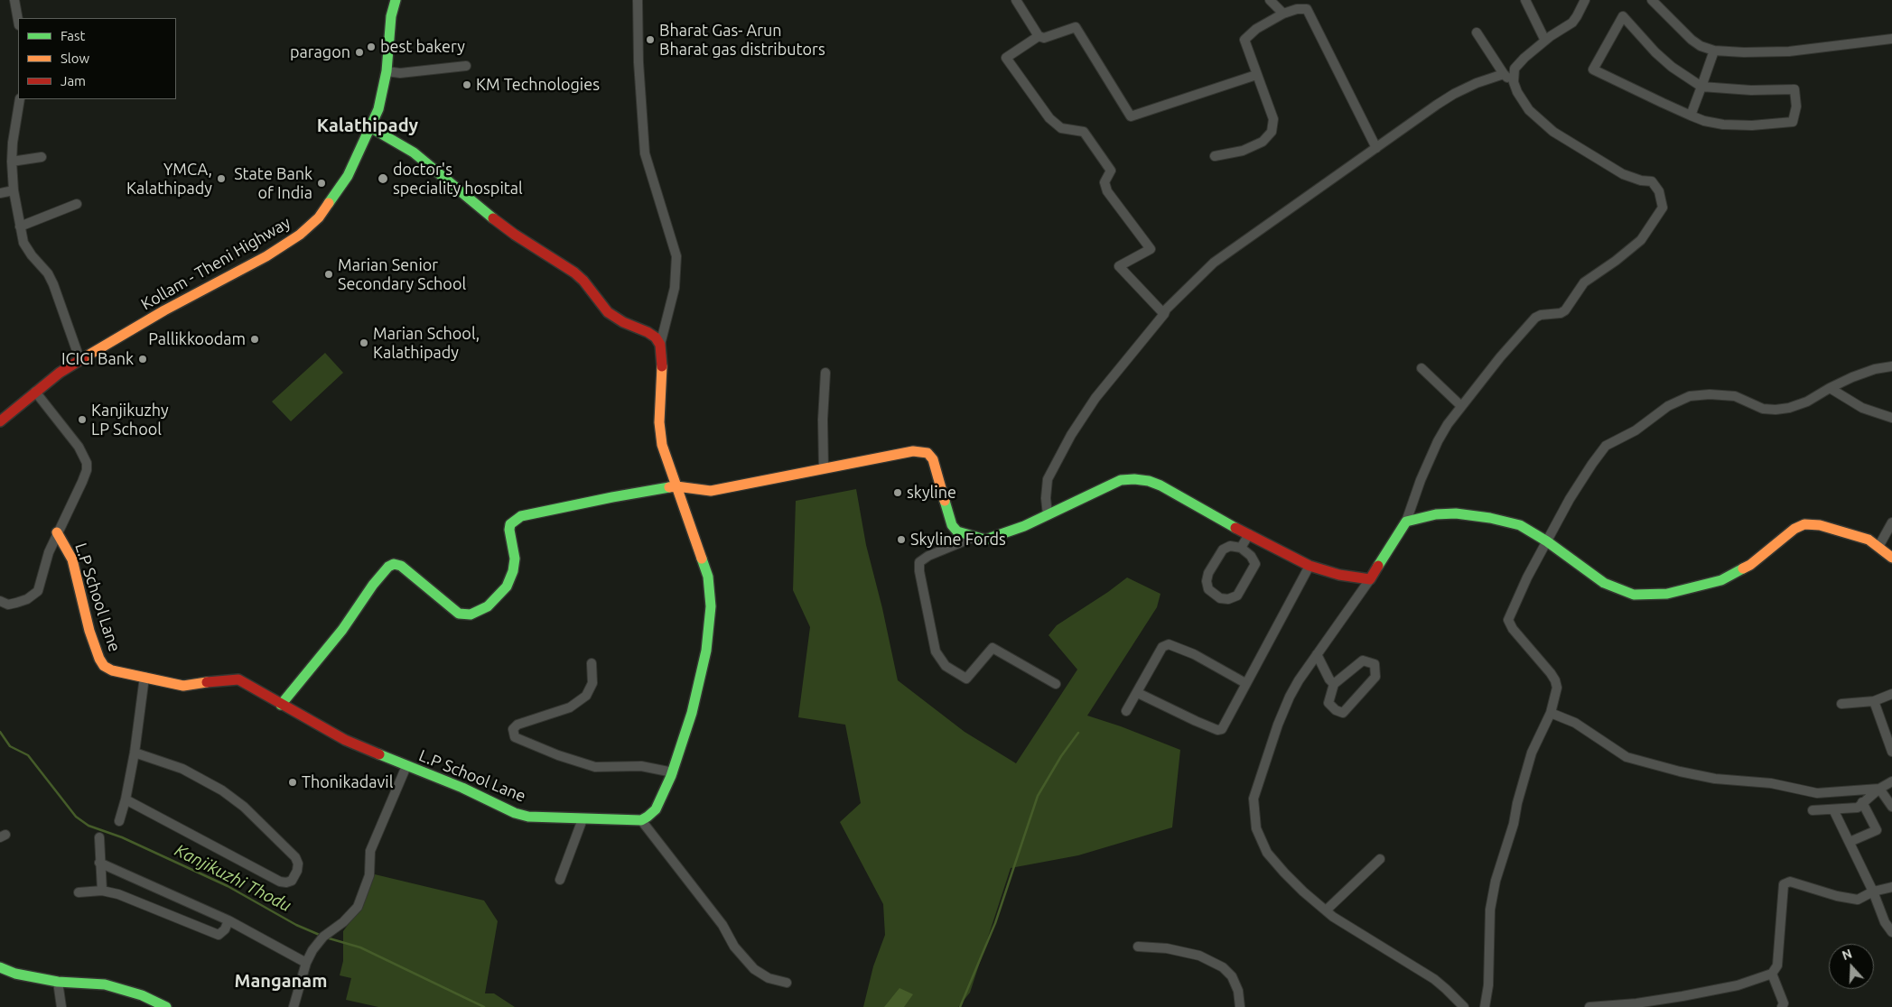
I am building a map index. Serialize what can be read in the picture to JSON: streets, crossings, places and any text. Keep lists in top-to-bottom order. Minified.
{"streets":{"main road":["Kollam - Theni Highway","L.P School Lane"]},"crossings":[["Kollam - Theni Highway","L.P School Lane"]],"districts":["Kalathipady","Manganam"],"water":["Kanjikuzhi Thodu"],"places":["Bharat Gas- Arun Bharat gas distributors","best bakery","paragon","KM Technologies","YMCA, Kalathipady","doctor's speciality hospital","State Bank of India","Marian Senior Secondary School","Pallikkoodam","Marian School, Kalathipady","ICICI Bank","Kanjikuzhy LP School","skyline","Skyline Fords","Thonikadavil"],"legend":["Fast","Slow","Jam"],"north":"top"}
